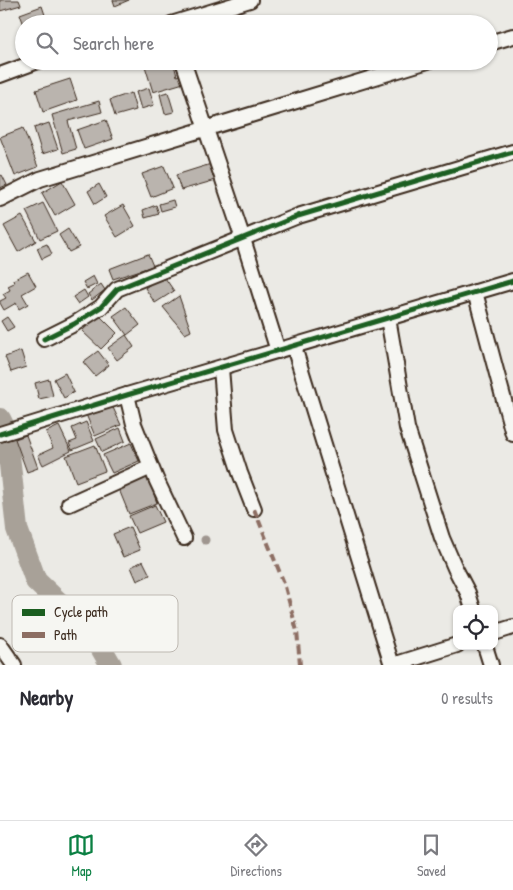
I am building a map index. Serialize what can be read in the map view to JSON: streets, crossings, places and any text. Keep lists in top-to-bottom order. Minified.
{"legend":["Cycle path","Path"],"page":{"search":"Search here","heading":["Nearby","0 results"],"nav":["Map","Directions","Saved"]}}
